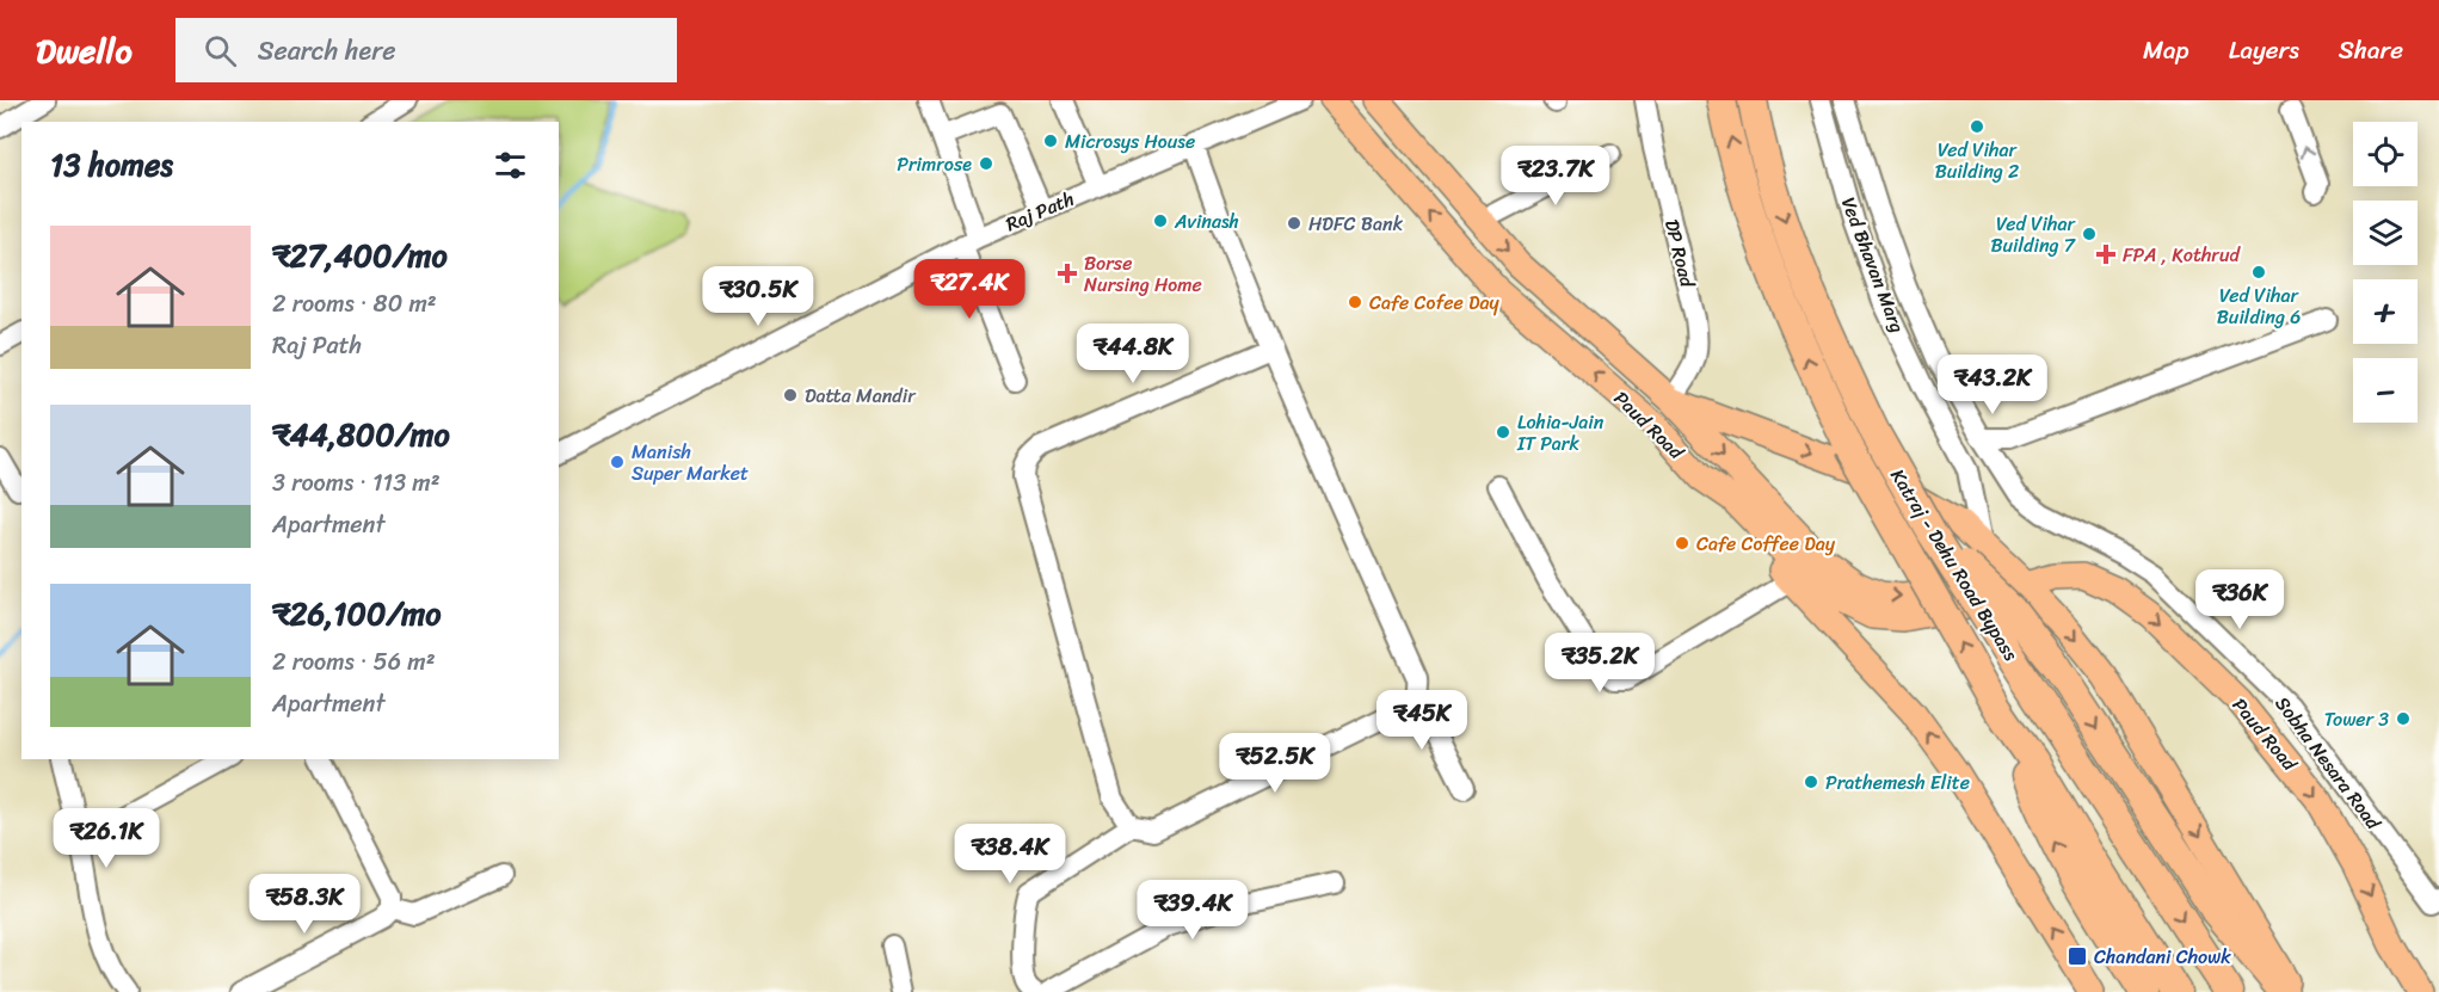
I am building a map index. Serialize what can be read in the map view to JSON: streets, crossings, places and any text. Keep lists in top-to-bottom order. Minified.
{"streets":{"highway":["Katraj - Dehu Road Bypass"],"main road":["Paud Road"],"street":["Raj Path","DP Road","Ved Bhavan Marg","Sobha Nesara Road"]},"crossings":[["DP Road","Paud Road"],["Ved Bhavan Marg","Paud Road"]],"places":{"other":["Ved Vihar Building 2","Microsys House","Primrose","Avinash","HDFC Bank","Ved Vihar Building 7","Ved Vihar Building 6","Cafe Cofee Day","Datta Mandir","Lohia-Jain IT Park","Manish Super Market","Cafe Coffee Day","Tower 3","Prathemesh Elite"],"health":["FPA , Kothrud","Borse Nursing Home"],"transit":["Chandani Chowk"]},"page":{"header":"Dwello","search":"Search here","nav":["Map","Layers","Share"],"map_buttons":["+","−"],"heading":"13 homes","price":["₹23.7K","₹27.4K","₹30.5K","₹44.8K","₹43.2K","₹36K","₹35.2K","₹45K","₹52.5K","₹26.1K","₹38.4K","₹58.3K","₹39.4K"],"list":[{"name":"₹27,400/mo","note":"2 rooms · 80 m² · Raj Path"},{"name":"₹44,800/mo","note":"3 rooms · 113 m² · Apartment"},{"name":"₹26,100/mo","note":"2 rooms · 56 m² · Apartment"}]}}
